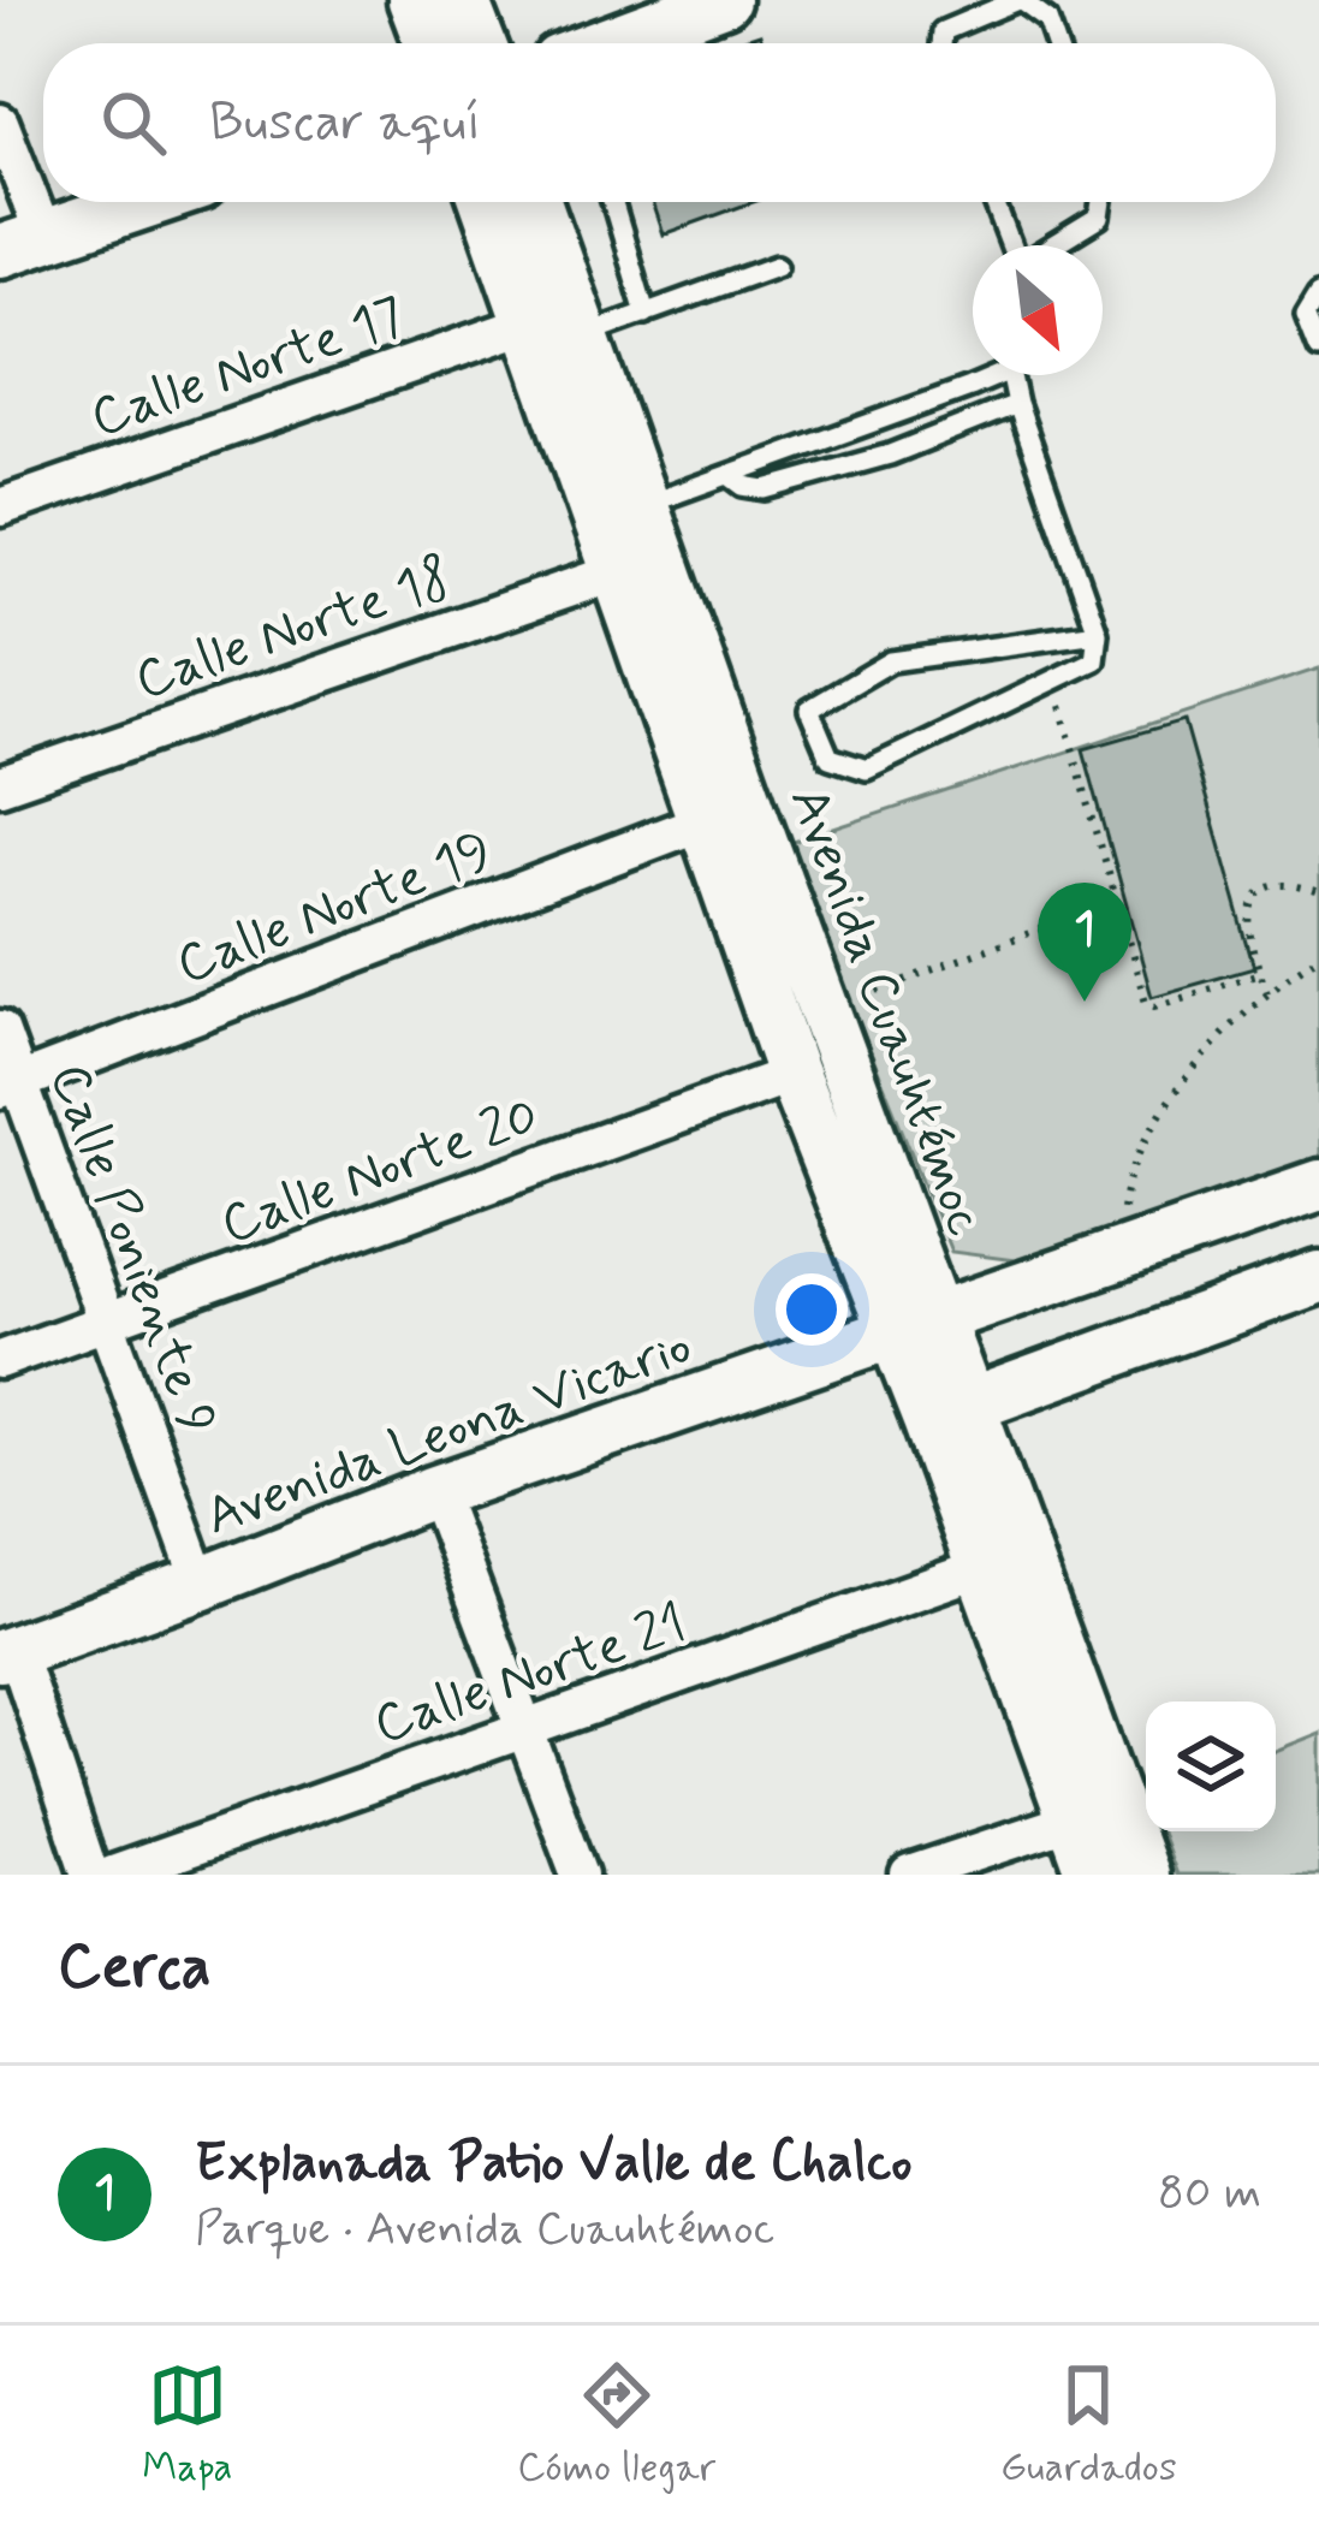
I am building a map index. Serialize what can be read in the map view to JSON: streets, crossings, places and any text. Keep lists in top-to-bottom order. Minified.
{"streets":{"main road":["Avenida Cuauhtémoc","Avenida Leona Vicario"],"street":["Calle Norte 17","Calle Norte 18","Calle Norte 19","Calle Norte 20","Calle Poniente 9","Calle Norte 21"]},"crossings":[["Calle Norte 17","Avenida Cuauhtémoc"],["Calle Norte 18","Avenida Cuauhtémoc"],["Calle Norte 19","Avenida Cuauhtémoc"],["Calle Norte 19","Calle Poniente 9"],["Avenida Cuauhtémoc","Calle Norte 20"],["Avenida Cuauhtémoc","Avenida Leona Vicario"],["Avenida Cuauhtémoc","Calle Norte 21"],["Calle Norte 20","Calle Poniente 9"],["Calle Poniente 9","Avenida Leona Vicario"]],"north":"bottom right","page":{"search":"Buscar aquí","pins":"1","heading":"Cerca","list":[{"mark":"1","name":"Explanada Patio Valle de Chalco","note":"Parque · Avenida Cuauhtémoc","value":"80 m"}],"nav":["Mapa","Cómo llegar","Guardados"]}}
